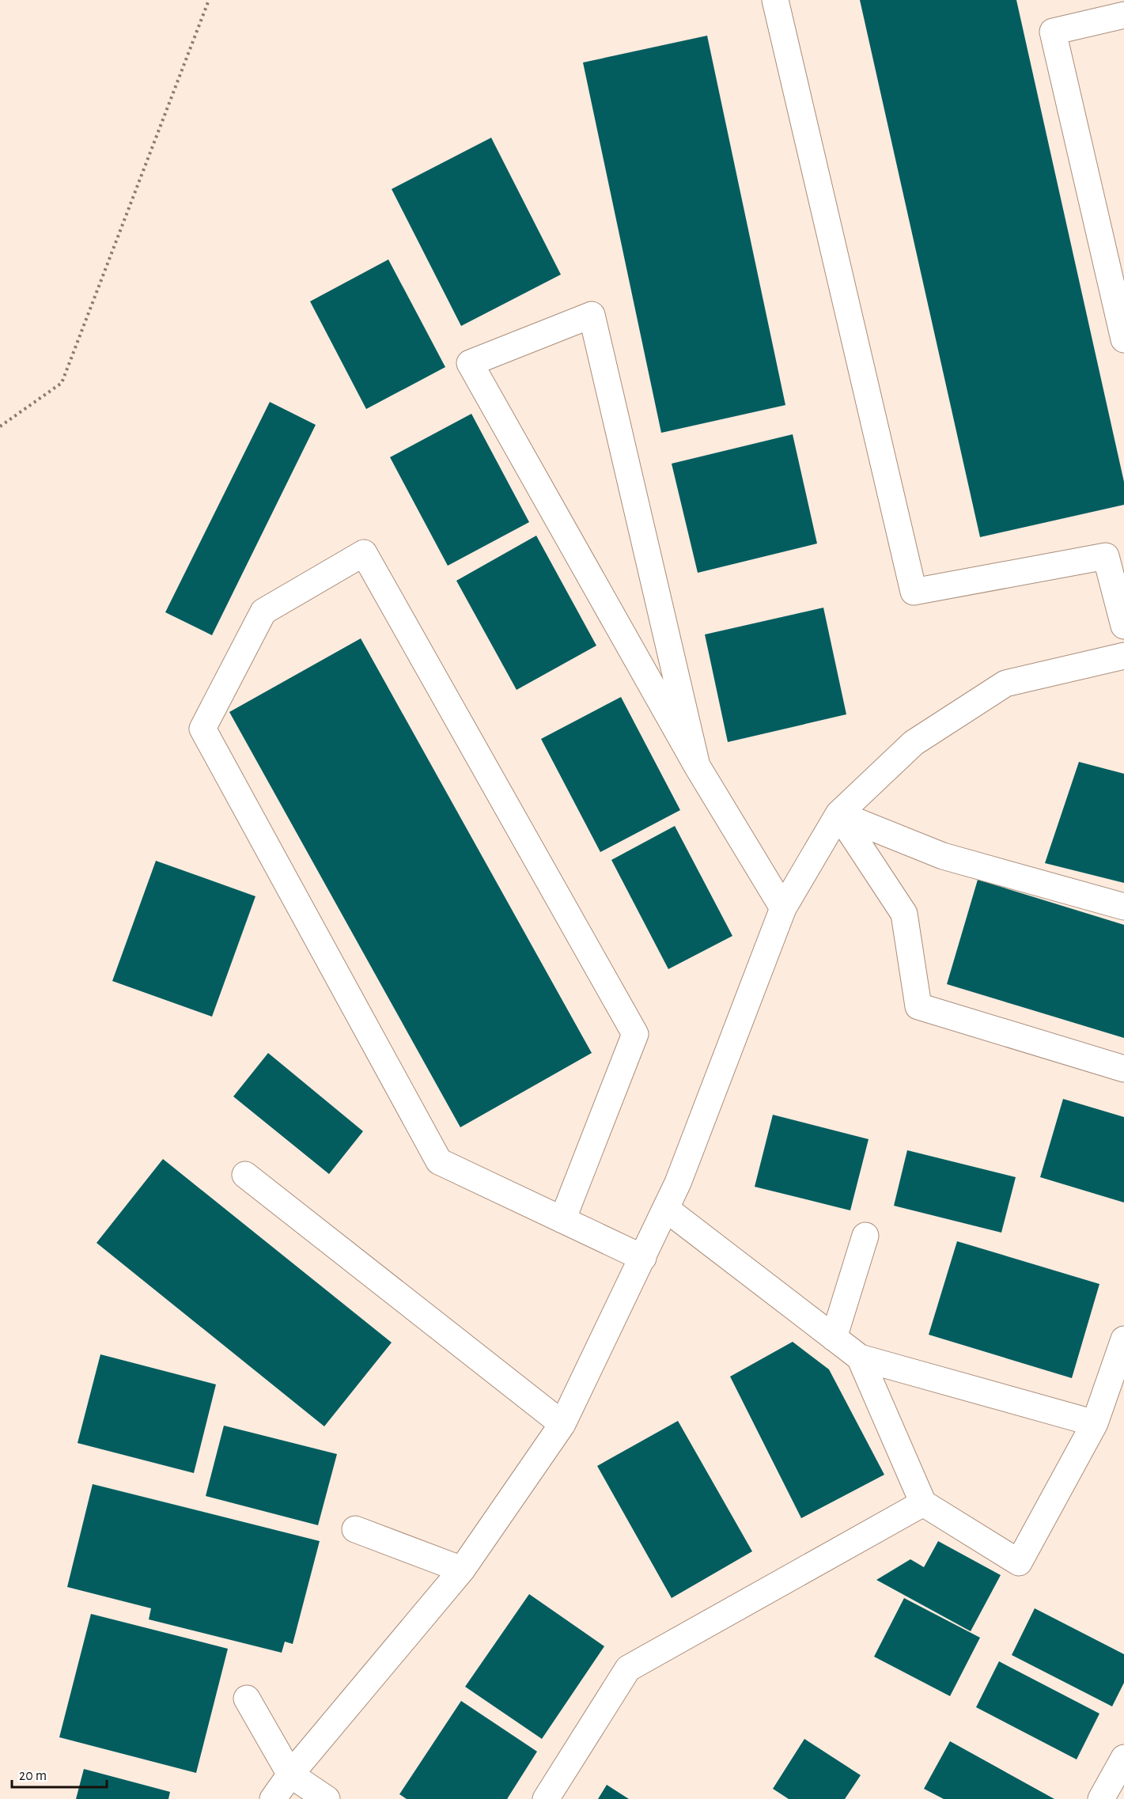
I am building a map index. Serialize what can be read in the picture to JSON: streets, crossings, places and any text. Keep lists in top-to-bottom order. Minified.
{"scale_bar":"20 m"}
